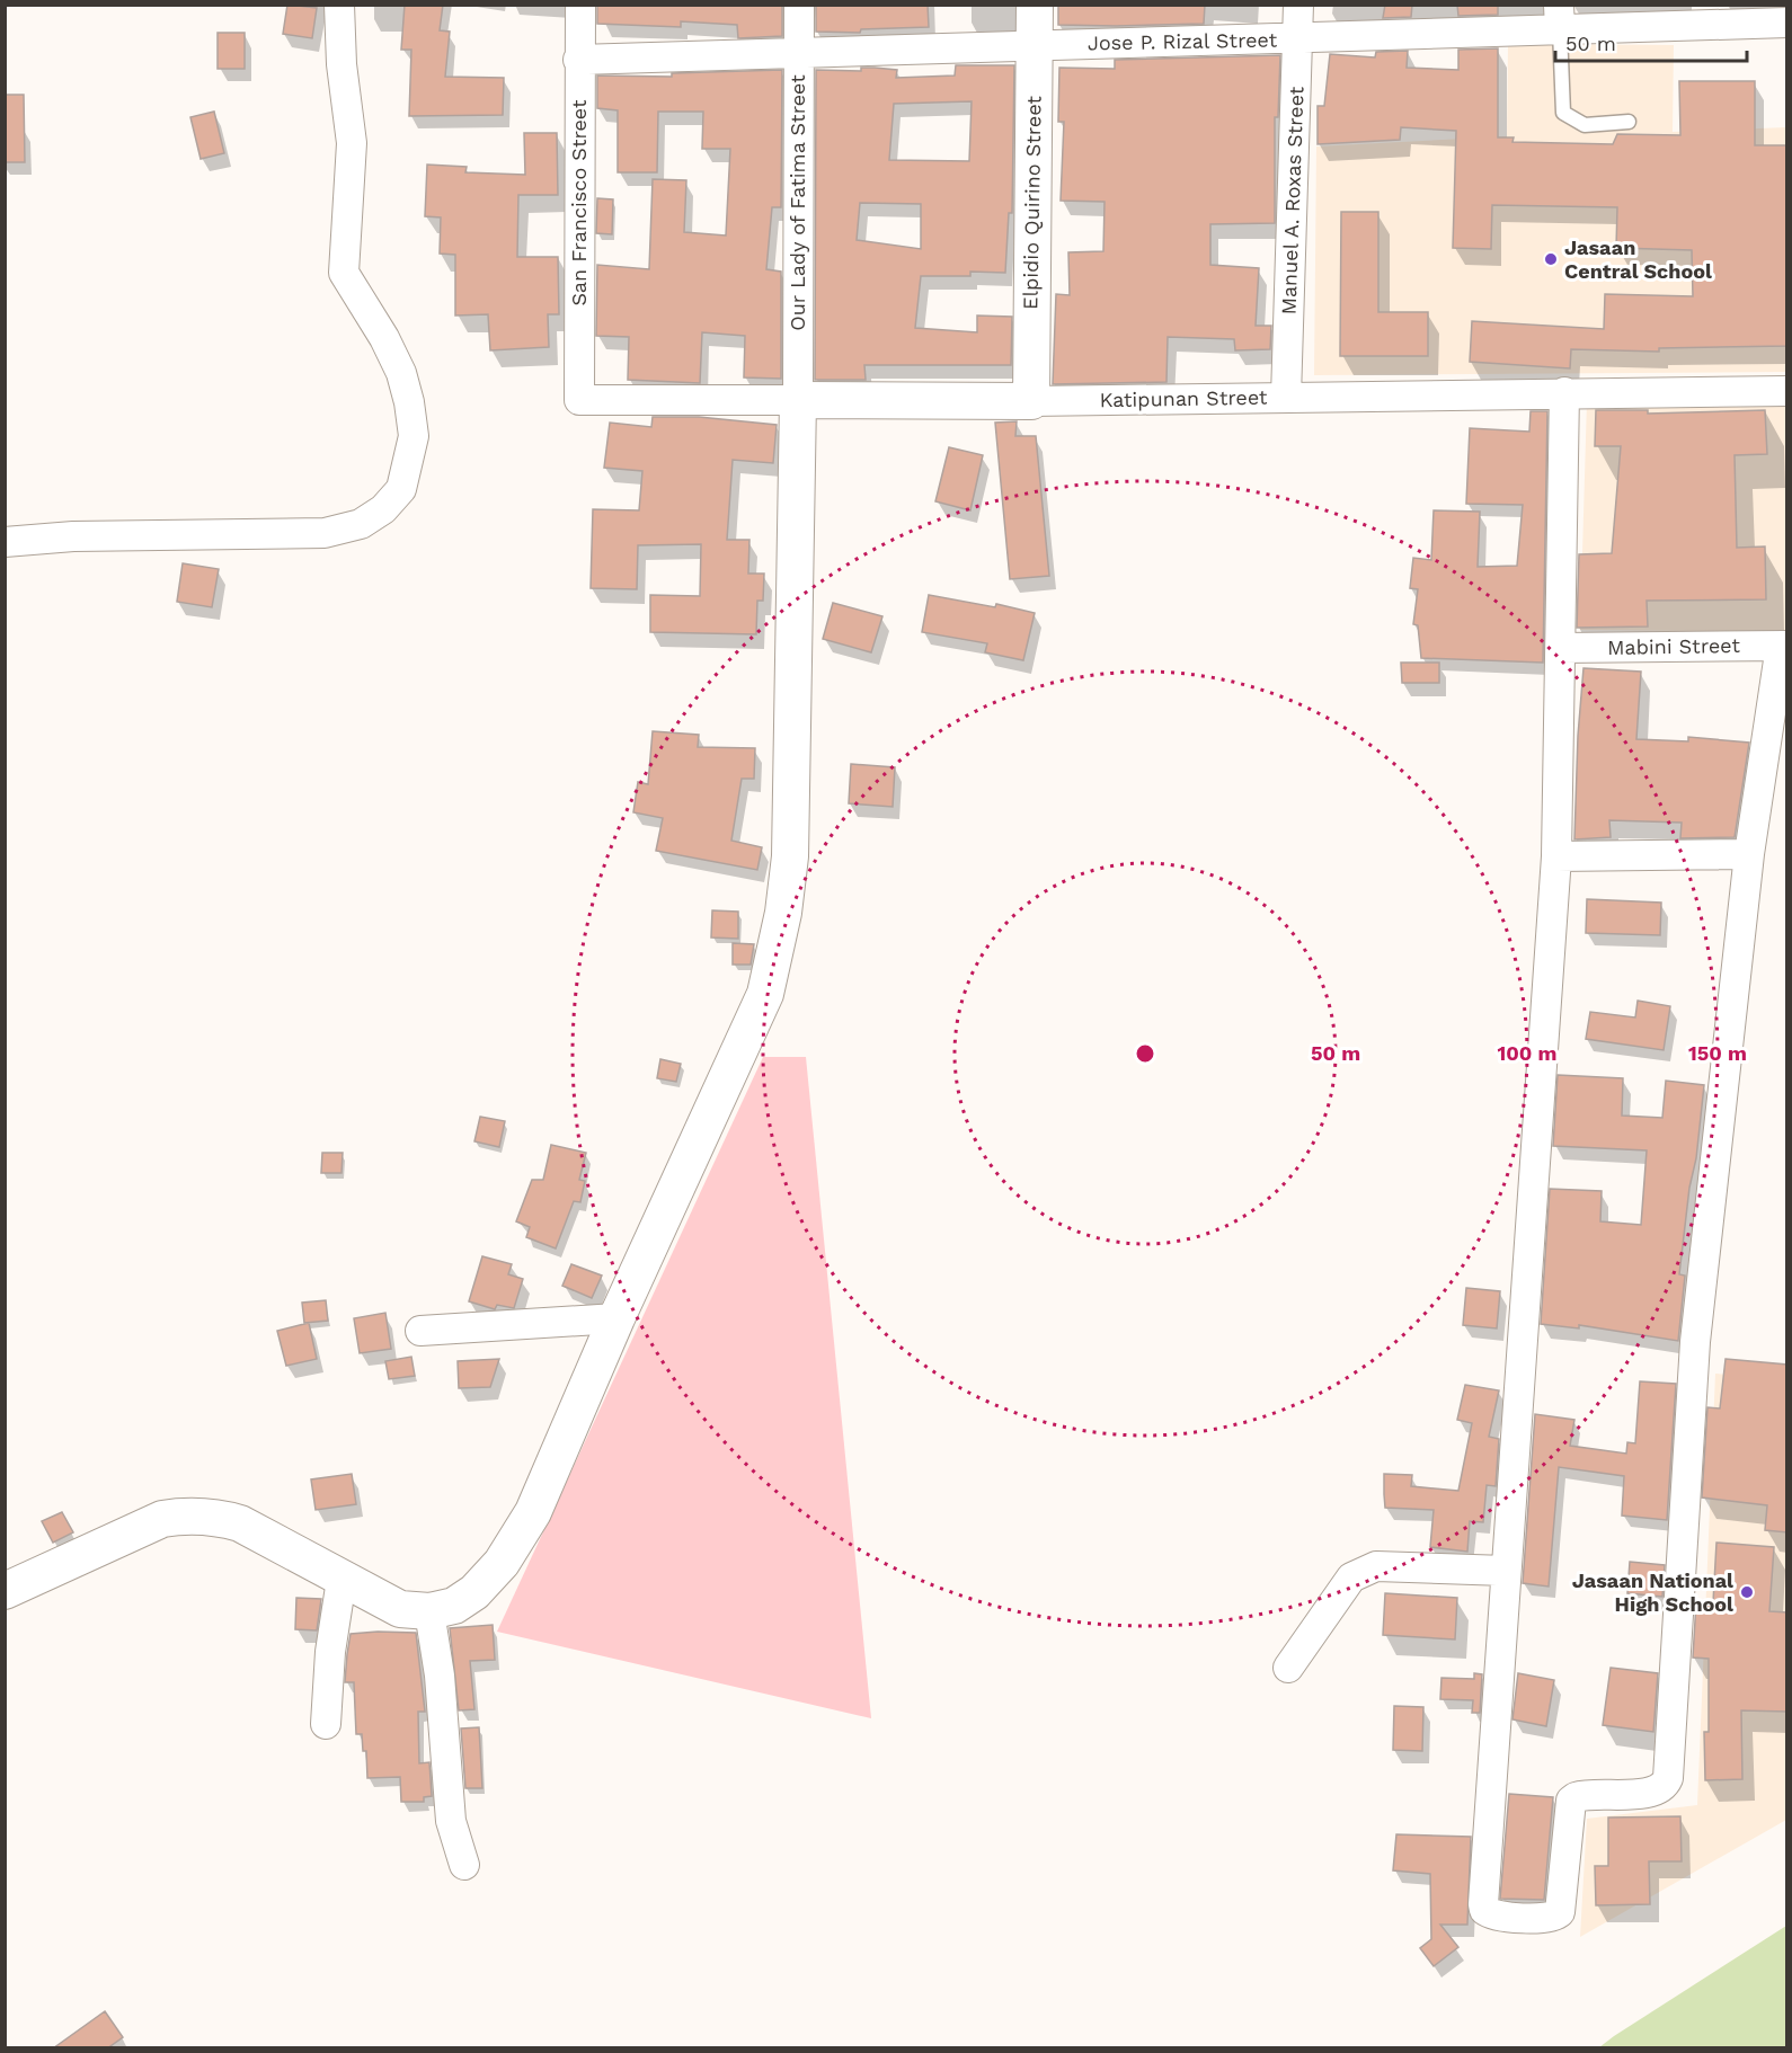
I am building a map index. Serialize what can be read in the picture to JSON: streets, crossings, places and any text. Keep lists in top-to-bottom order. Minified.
{"streets":{"street":["Jose P. Rizal Street","Manuel A. Roxas Street","San Francisco Street","Our Lady of Fatima Street","Elpidio Quirino Street","Katipunan Street","Mabini Street"]},"crossings":[["Jose P. Rizal Street","Manuel A. Roxas Street"],["Jose P. Rizal Street","San Francisco Street"],["Jose P. Rizal Street","Our Lady of Fatima Street"],["Jose P. Rizal Street","Elpidio Quirino Street"],["Manuel A. Roxas Street","Katipunan Street"],["San Francisco Street","Katipunan Street"],["Our Lady of Fatima Street","Katipunan Street"],["Elpidio Quirino Street","Katipunan Street"]],"places":["Jasaan Central School","Jasaan National High School"],"scale_bar":"50 m","rings":["50 m","100 m","150 m"]}
